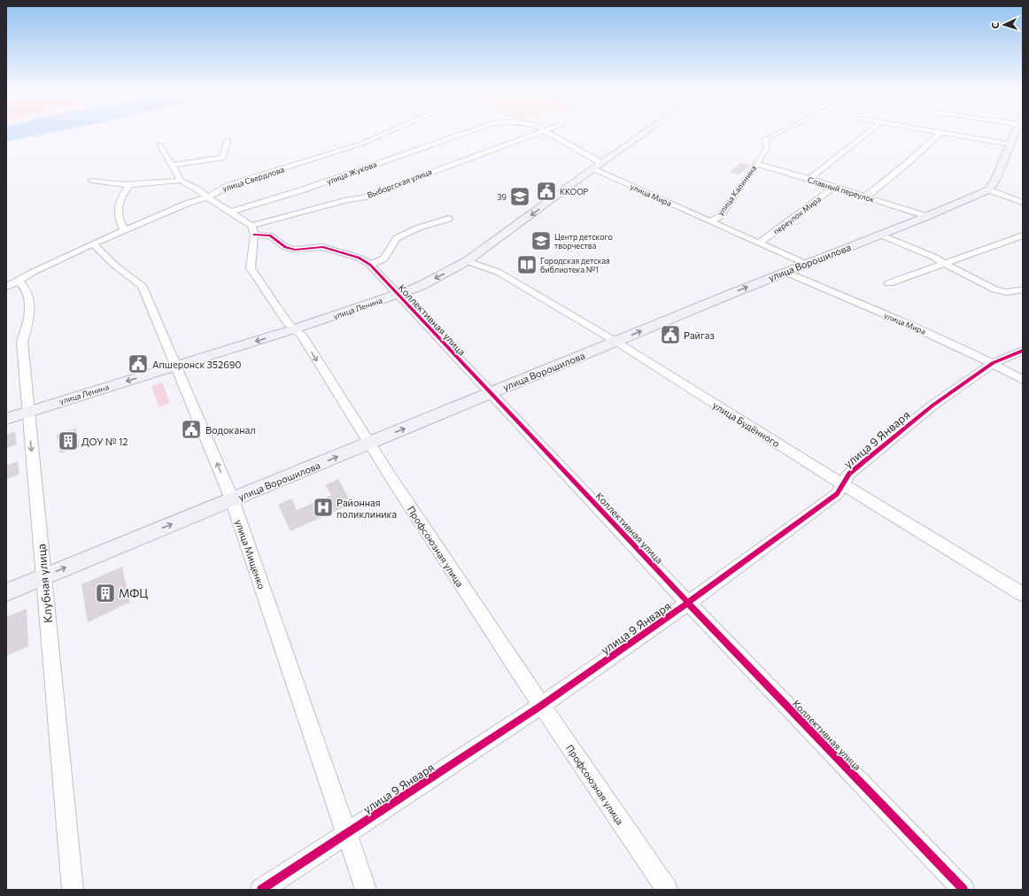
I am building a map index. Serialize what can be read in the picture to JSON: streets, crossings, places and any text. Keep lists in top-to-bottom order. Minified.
{"streets":{"main road":["улица Ворошилова","улица Ленина"],"street":["улица Жукова","улица Свердлова","Выборгская улица","Славный переулок","улица Калинина","улица Мира","переулок Мира","Коллективная улица","улица Будённого","улица 9 Января","Профсоюзная улица","улица Мищенко","Клубная улица"]},"crossings":[["улица Свердлова","улица Мищенко"],["улица Свердлова","Клубная улица"],["Выборгская улица","Профсоюзная улица"],["Славный переулок","улица Калинина"],["Славный переулок","переулок Мира"],["Славный переулок","улица Ворошилова"],["улица Калинина","улица Мира"],["улица Мира","переулок Мира"],["улица Мира","улица Ворошилова"],["улица Мира","улица Ленина"],["улица Мира","улица 9 Января"],["улица Ворошилова","Коллективная улица"],["улица Ворошилова","улица Будённого"],["улица Ворошилова","Профсоюзная улица"],["улица Ворошилова","улица Мищенко"],["улица Ворошилова","Клубная улица"],["улица Ленина","Коллективная улица"],["улица Ленина","улица Будённого"],["улица Ленина","Профсоюзная улица"],["улица Ленина","улица Мищенко"],["улица Ленина","Клубная улица"],["Коллективная улица","улица 9 Января"],["Коллективная улица","Профсоюзная улица"],["улица Будённого","улица 9 Января"],["улица 9 Января","Профсоюзная улица"],["улица 9 Января","улица Мищенко"]],"one_way":["улица Ворошилова","улица Ленина"],"places":{"public building":["ККООР","Райгаз","Апшеронск 352690","Водоканал"],"school or university":["39","Центр детского творчества"],"library":["Городская детская библиотека №1"],"building":["ДОУ № 12","МФЦ"],"hospital":["Районная поликлиника"]},"north":"left"}
